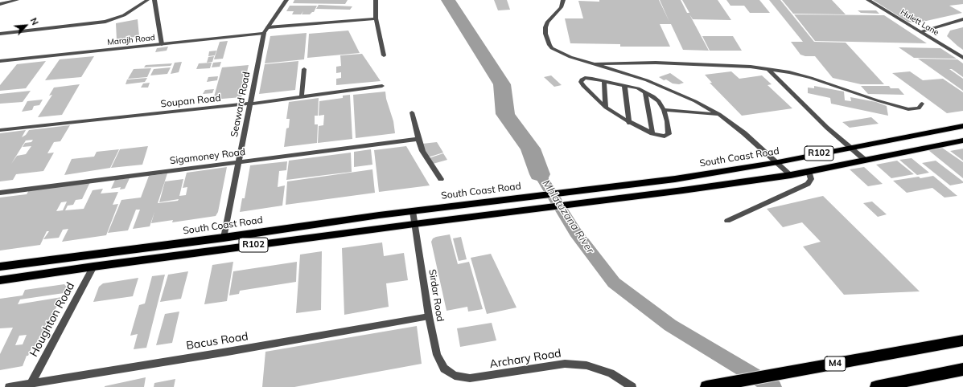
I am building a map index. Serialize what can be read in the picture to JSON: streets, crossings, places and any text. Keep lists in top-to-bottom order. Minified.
{"streets":{"highway":["R102","South Coast Road","M4"],"street":["Hulett Lane","Marajh Road","Soupan Road","Seaward Road","Sigamoney Road","Sirdar Road","Houghton Road","Bacus Road","Archary Road"]},"crossings":[["Marajh Road","Seaward Road"],["Soupan Road","Seaward Road"],["Seaward Road","Sigamoney Road"],["Seaward Road","South Coast Road"],["R102","Sirdar Road"],["R102","Houghton Road"],["South Coast Road","Sirdar Road"],["Sirdar Road","Bacus Road"],["Sirdar Road","Archary Road"],["Houghton Road","Bacus Road"]],"water":["Mhlatuzana River"],"north":"top right"}
